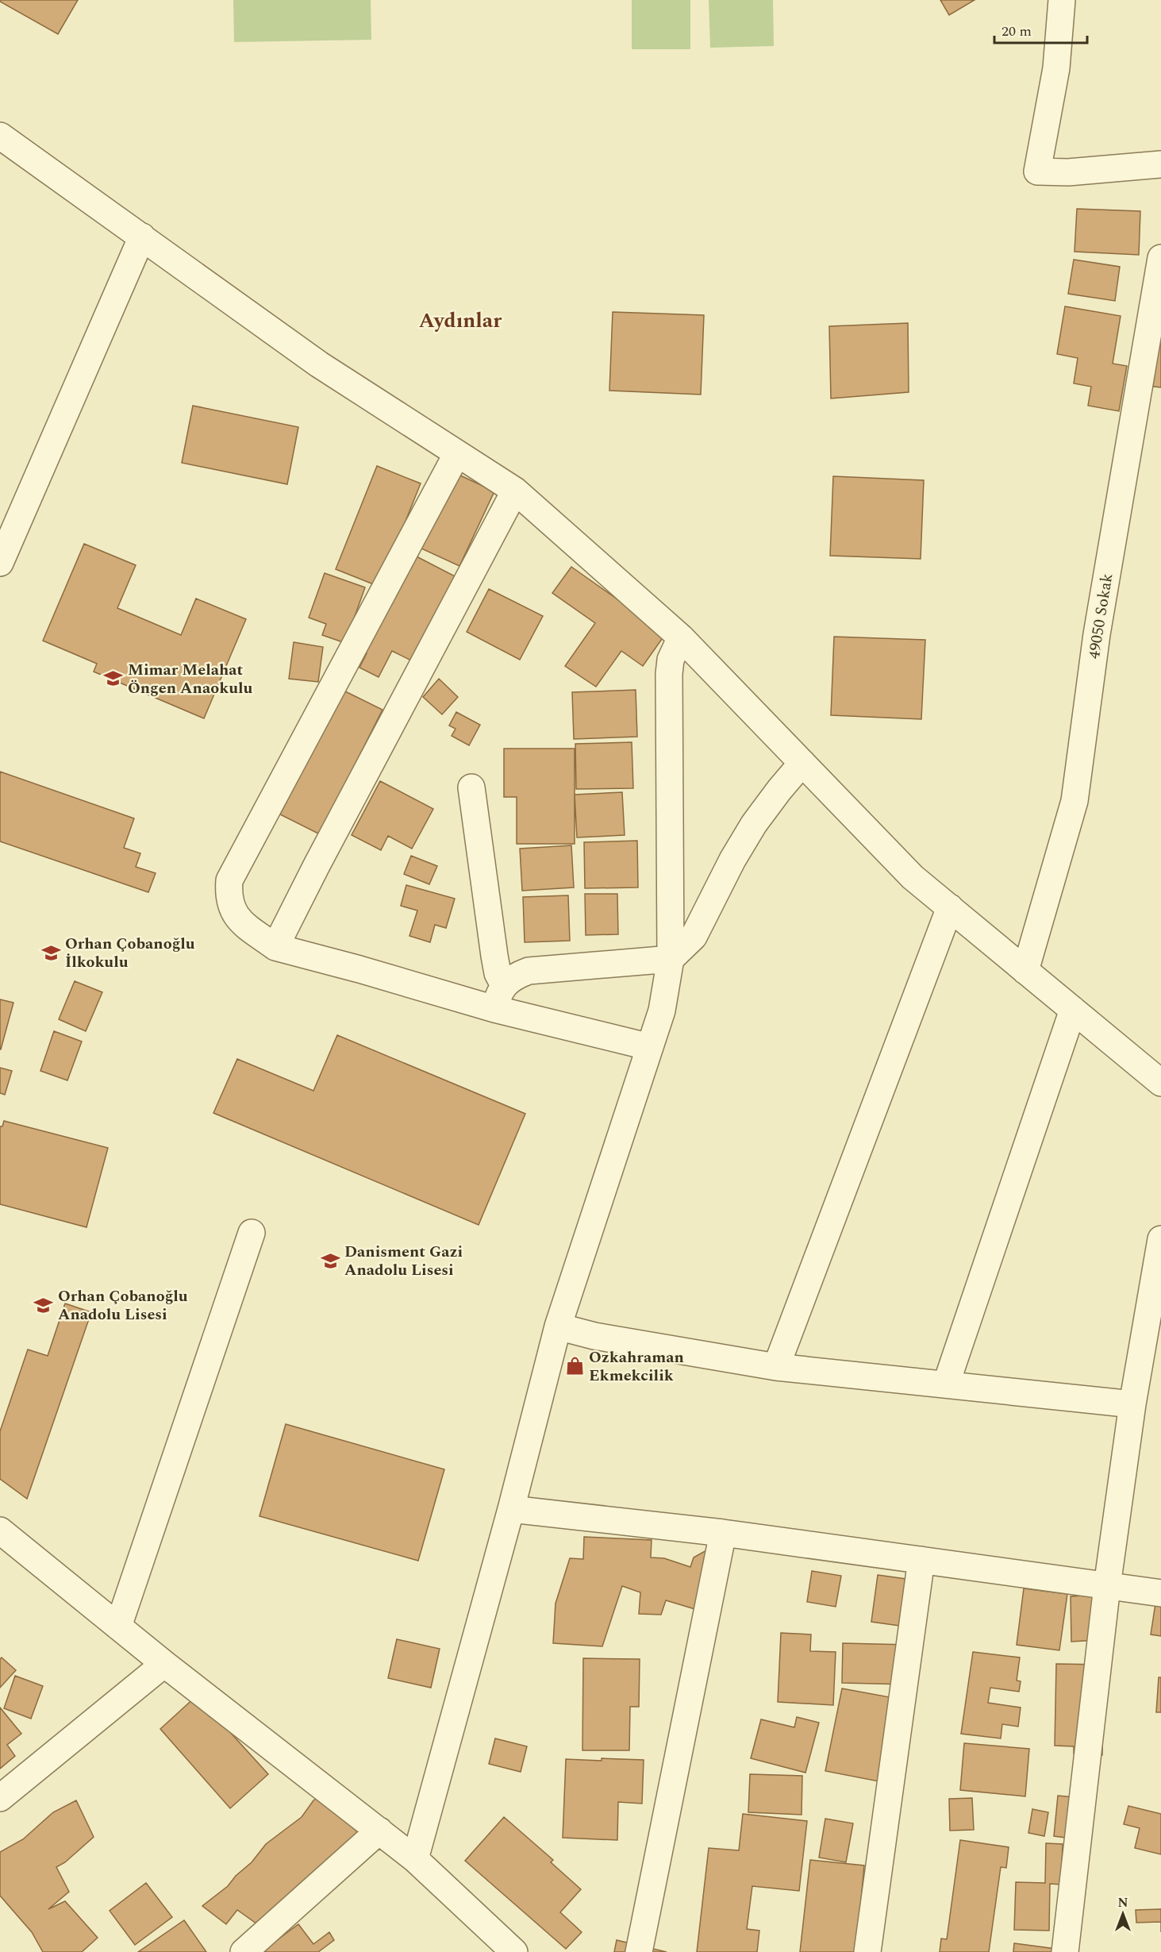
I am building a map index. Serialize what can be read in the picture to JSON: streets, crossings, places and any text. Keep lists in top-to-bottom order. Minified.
{"streets":{"street":["49050 Sokak"]},"districts":["Aydınlar"],"places":{"school or university":["Mimar Melahat Öngen Anaokulu","Orhan Çobanoğlu İlkokulu","Danisment Gazi Anadolu Lisesi","Orhan Çobanoğlu Anadolu Lisesi"],"shop":["Ozkahraman Ekmekcilik"]},"scale_bar":"20 m","north":"top"}
